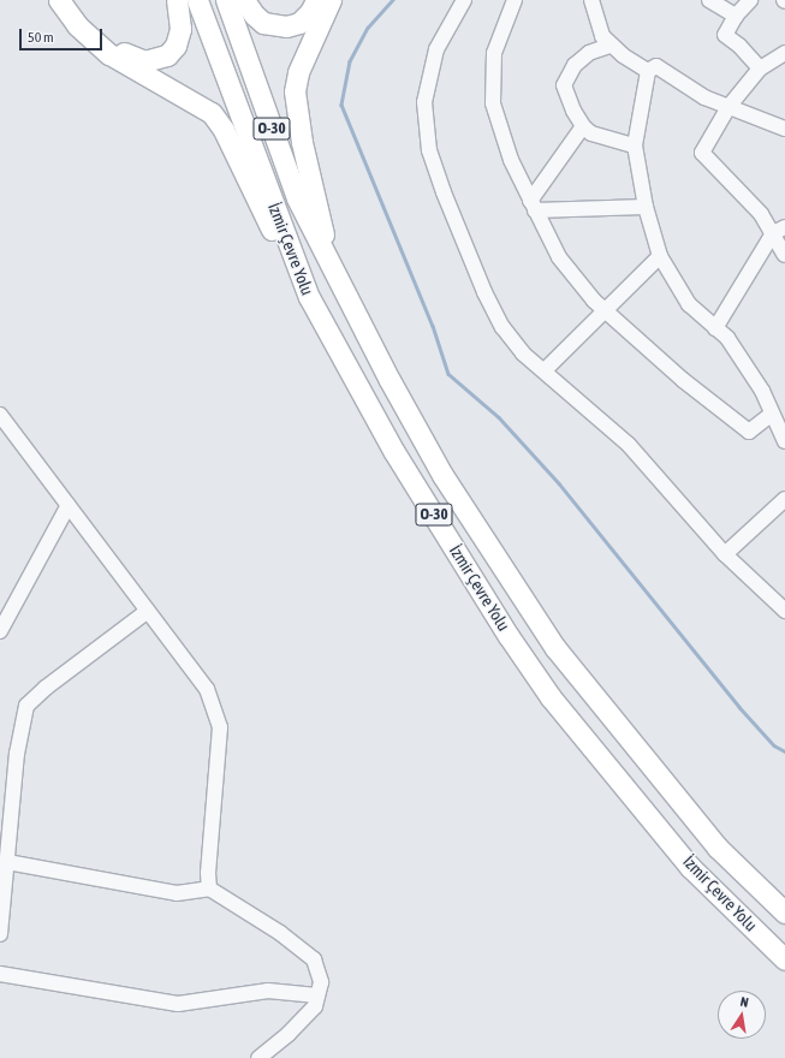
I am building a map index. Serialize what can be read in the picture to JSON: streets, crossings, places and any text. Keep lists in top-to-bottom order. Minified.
{"streets":{"highway":["O-30","İzmir Çevre Yolu"]},"scale_bar":"50 m","north":"top"}
